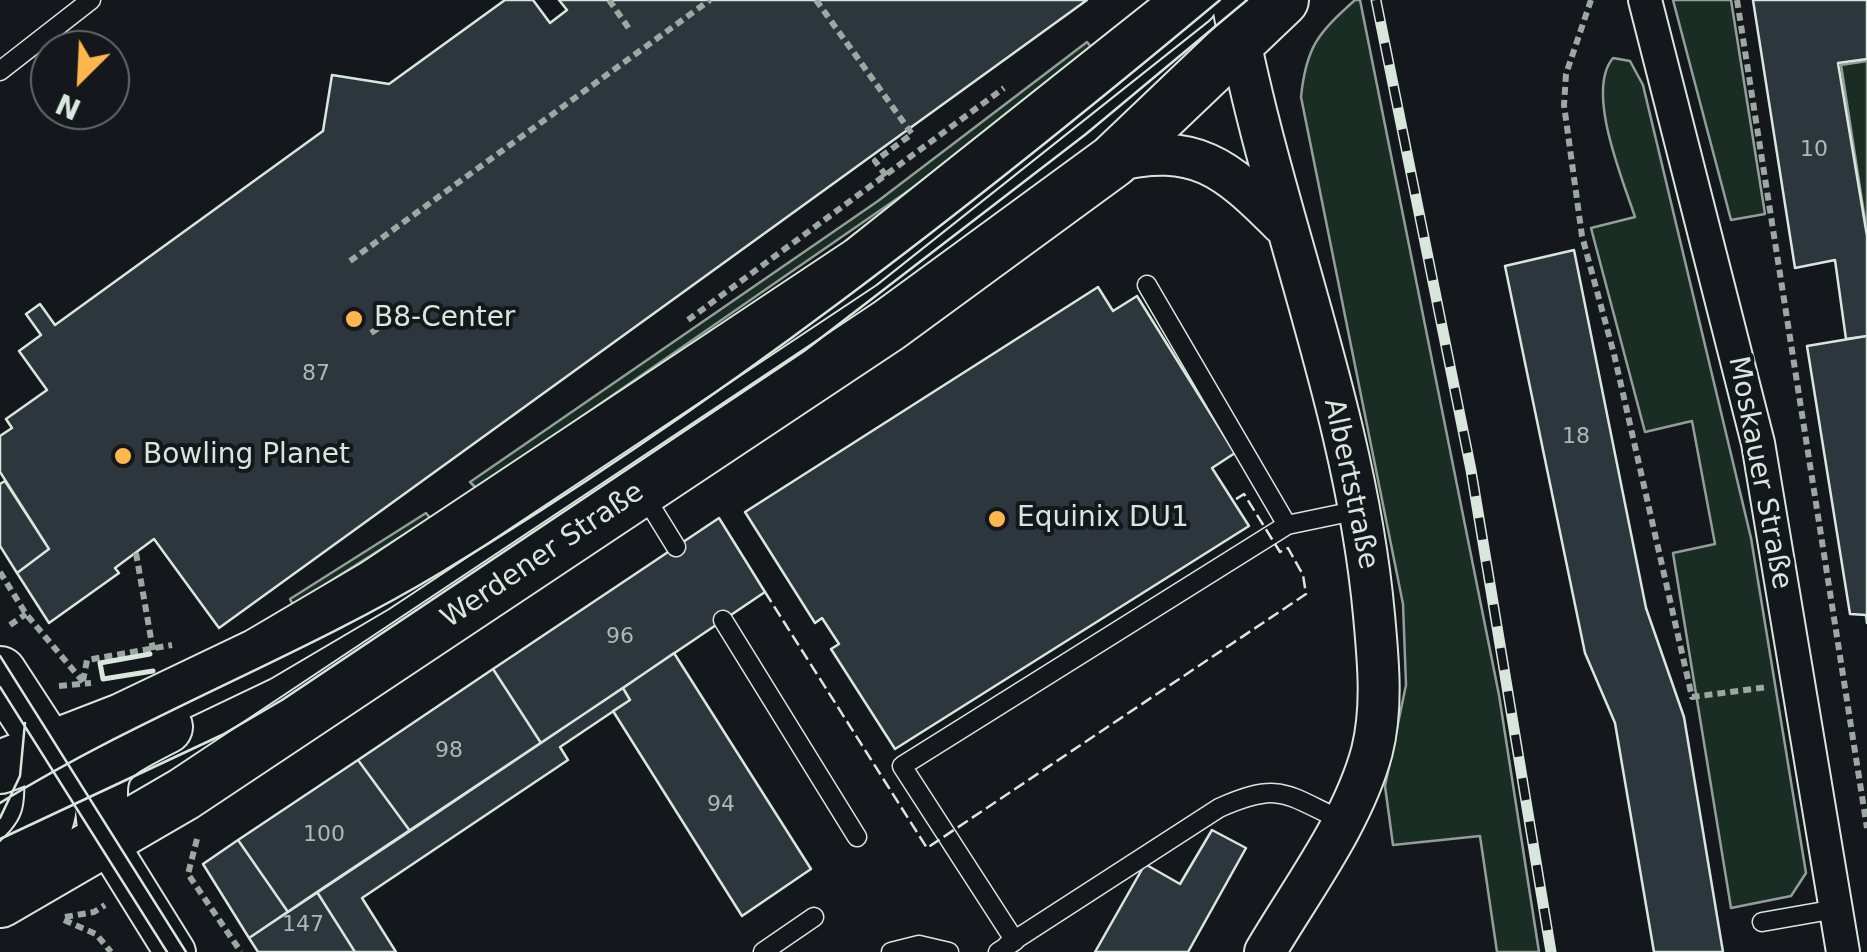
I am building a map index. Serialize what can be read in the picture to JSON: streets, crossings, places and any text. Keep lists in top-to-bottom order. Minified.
{"streets":{"main road":["Werdener Straße"],"street":["Moskauer Straße","Albertstraße"]},"crossings":[["Albertstraße","Werdener Straße"]],"places":["B8-Center","Bowling Planet","Equinix DU1"],"house_numbers":["10","87","18","96","98","94","100","147"],"north":"bottom left"}
